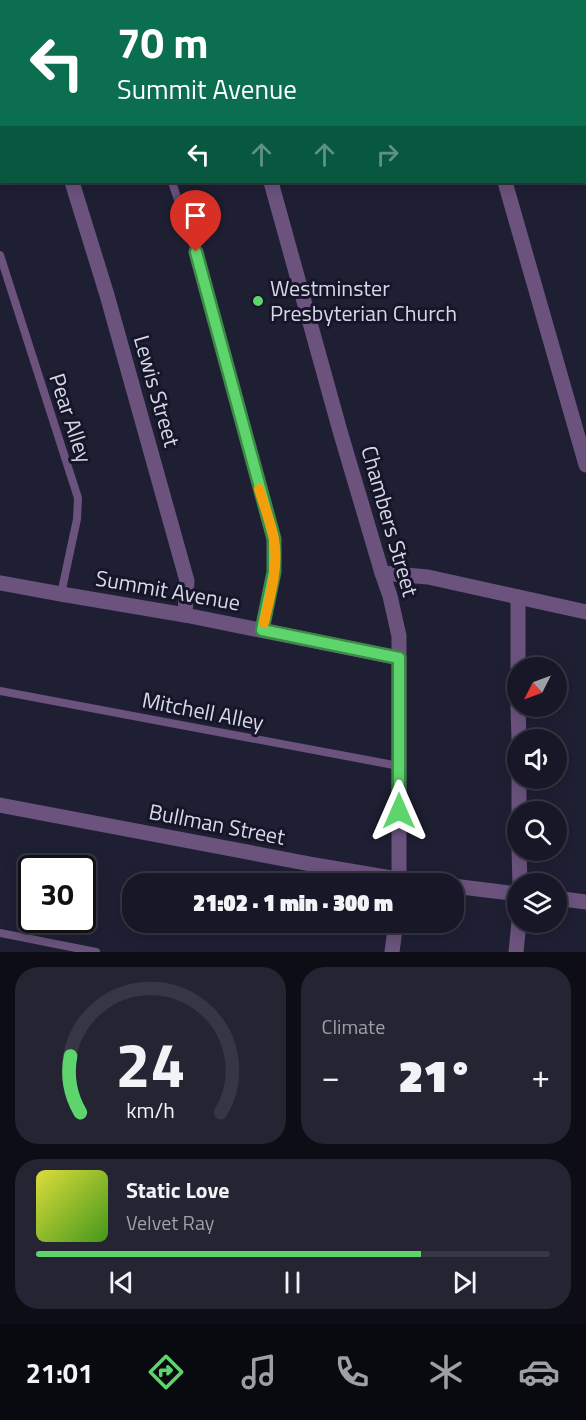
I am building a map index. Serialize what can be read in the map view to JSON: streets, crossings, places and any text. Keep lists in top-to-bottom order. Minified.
{"streets":{"street":["Lewis Street","Chambers Street","Summit Avenue","Bullman Street"],"lane":["Pear Alley","Mitchell Alley"]},"crossings":[["Lewis Street","Summit Avenue"],["Pear Alley","Summit Avenue"],["Chambers Street","Summit Avenue"],["Chambers Street","Mitchell Alley"]],"places":["Westminster Presbyterian Church"],"north":"bottom left","page":{"turn":["70 m","Summit Avenue"],"limit":"30","trip":"21:02 · 1 min · 300 m","tile":"Climate","heat":["−","21°","+"],"song":["Static Love","Velvet Ray"],"tabs":"21:01","gauge":["24","km/h"]}}
